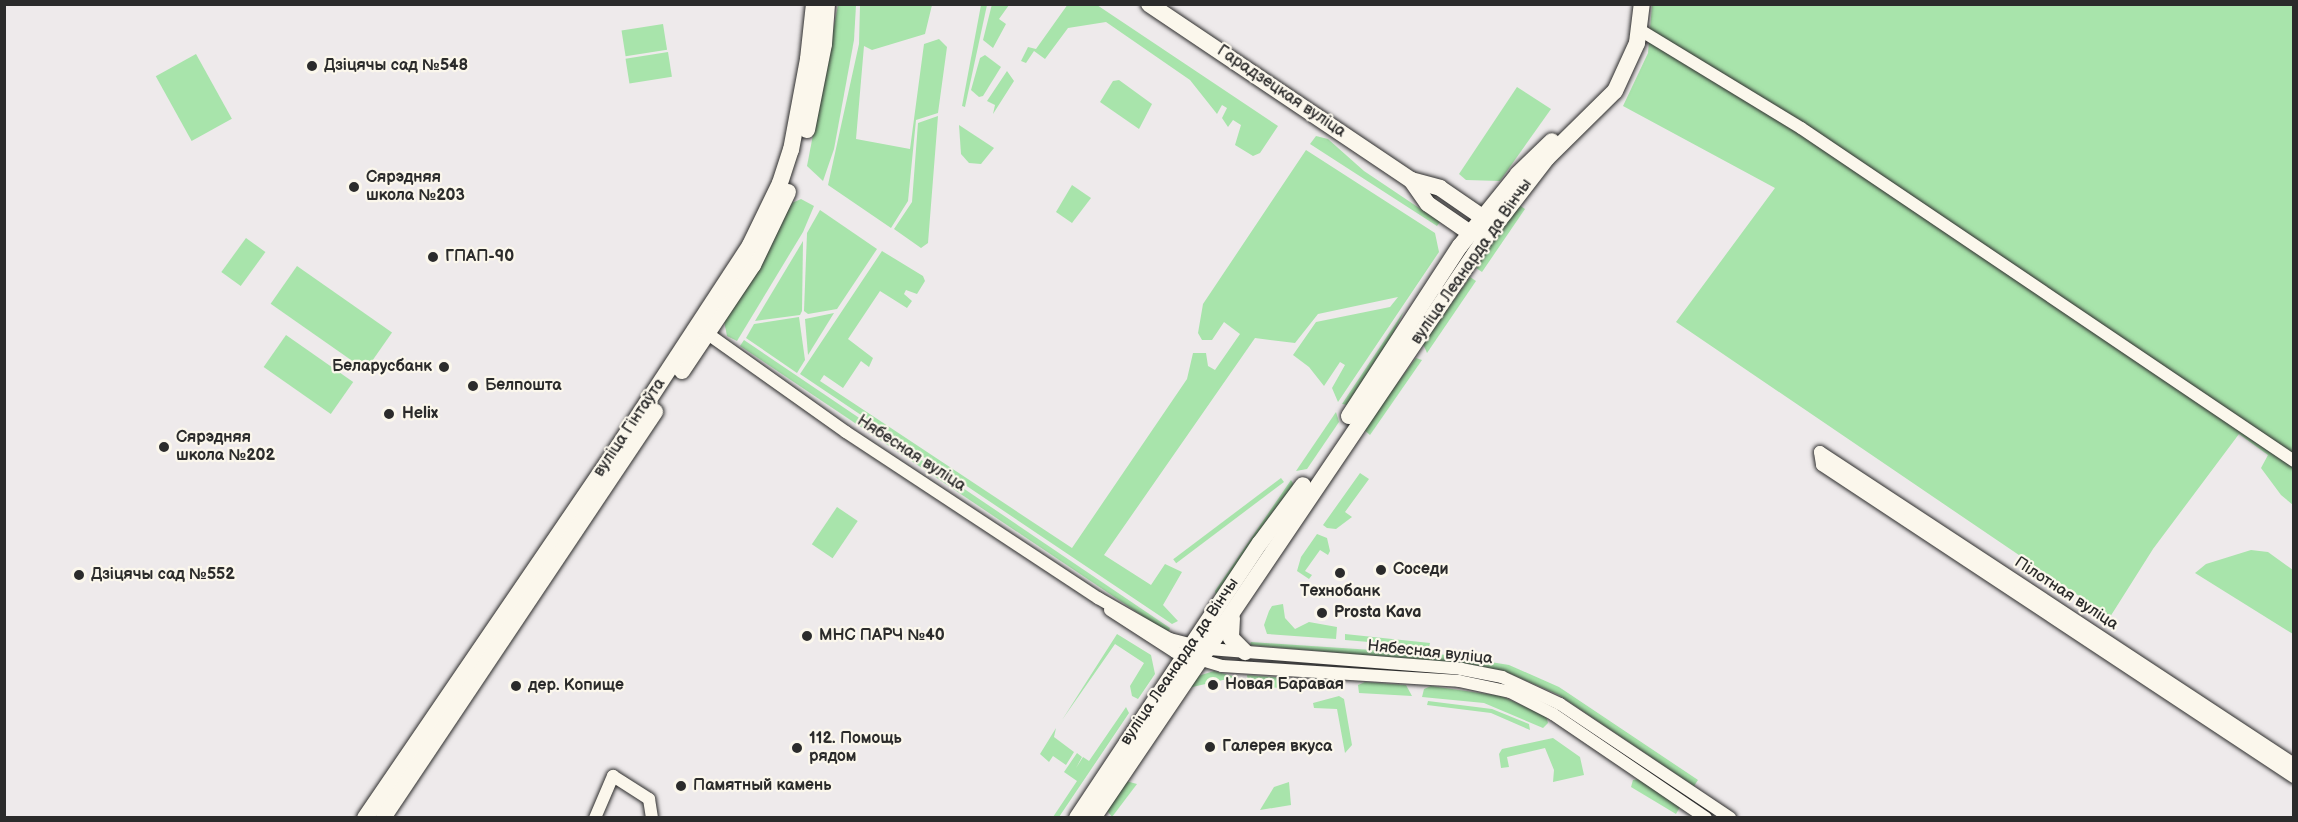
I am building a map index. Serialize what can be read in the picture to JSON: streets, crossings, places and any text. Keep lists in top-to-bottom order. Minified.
{"streets":{"main road":["Гарадзецкая вуліца","вуліца Леанарда да Вінчы","вуліца Гінтаўта"],"street":["Нябесная вуліца","Пілотная вуліца"]},"crossings":[["Гарадзецкая вуліца","вуліца Леанарда да Вінчы"],["вуліца Леанарда да Вінчы","Нябесная вуліца"],["вуліца Гінтаўта","Нябесная вуліца"]],"places":["Дзіцячы сад №548","Сярэдняя школа №203","ГПАП-90","Беларусбанк","Белпошта","Helix","Сярэдняя школа №202","Соседи","Технобанк","Дзіцячы сад №552","Prosta Kava","МНС ПАРЧ №40","Новая Баравая","дер. Копище","Галерея вкуса","112. Помощь рядом","Памятный камень"]}
